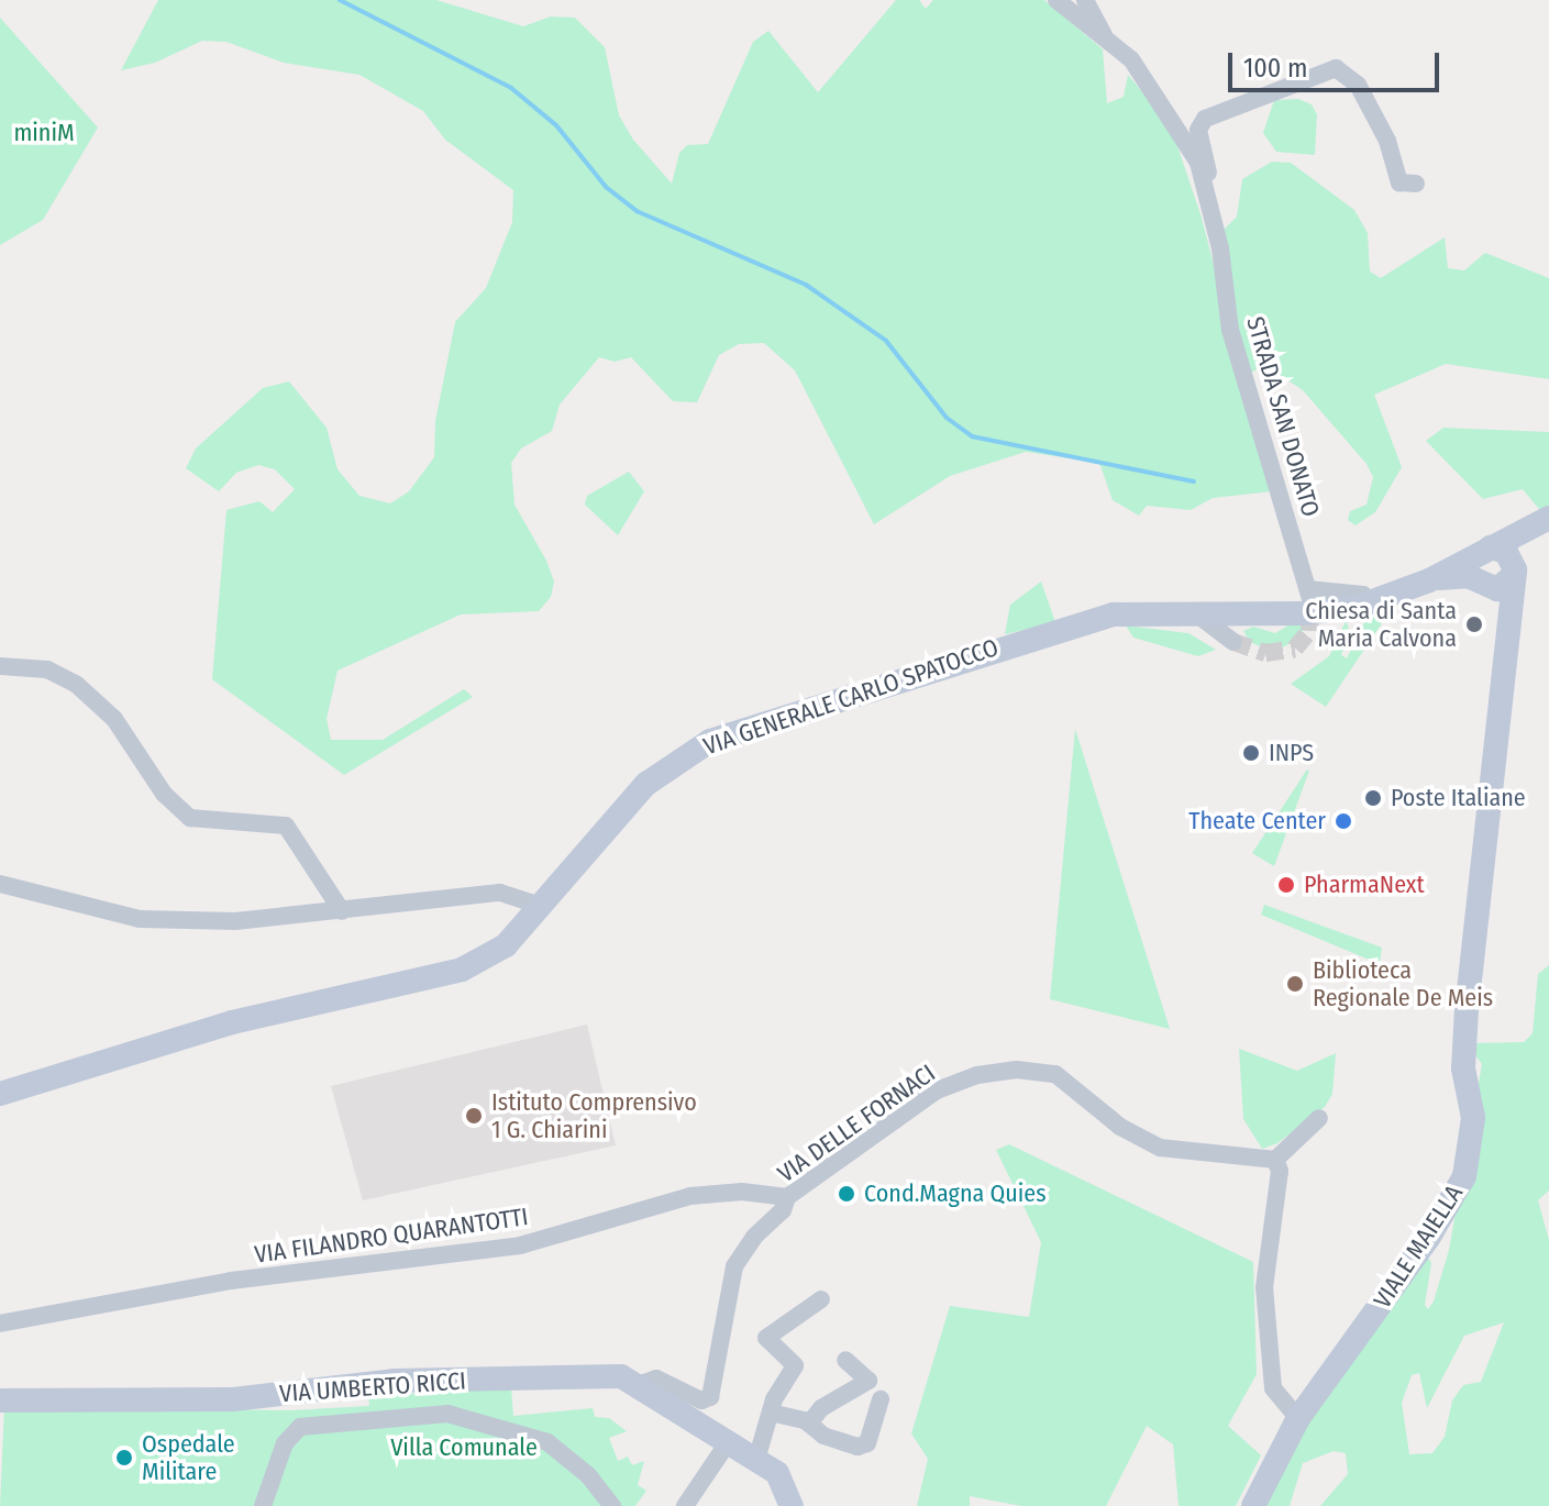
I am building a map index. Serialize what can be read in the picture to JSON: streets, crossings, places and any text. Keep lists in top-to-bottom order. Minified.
{"streets":{"main road":["VIA GENERALE CARLO SPATOCCO","VIALE MAIELLA","VIA UMBERTO RICCI"],"street":["STRADA SAN DONATO","VIA DELLE FORNACI","VIA FILANDRO QUARANTOTTI"]},"crossings":[["STRADA SAN DONATO","VIA GENERALE CARLO SPATOCCO"],["VIA GENERALE CARLO SPATOCCO","VIALE MAIELLA"],["VIA DELLE FORNACI","VIA FILANDRO QUARANTOTTI"],["VIA DELLE FORNACI","VIA UMBERTO RICCI"]],"parks":["miniM","Villa Comunale"],"places":["Chiesa di Santa Maria Calvona","INPS","Poste Italiane","Theate Center","PharmaNext","Biblioteca Regionale De Meis","Istituto Comprensivo 1 G. Chiarini","Cond.Magna Quies","Ospedale Militare"],"scale_bar":"100 m"}
